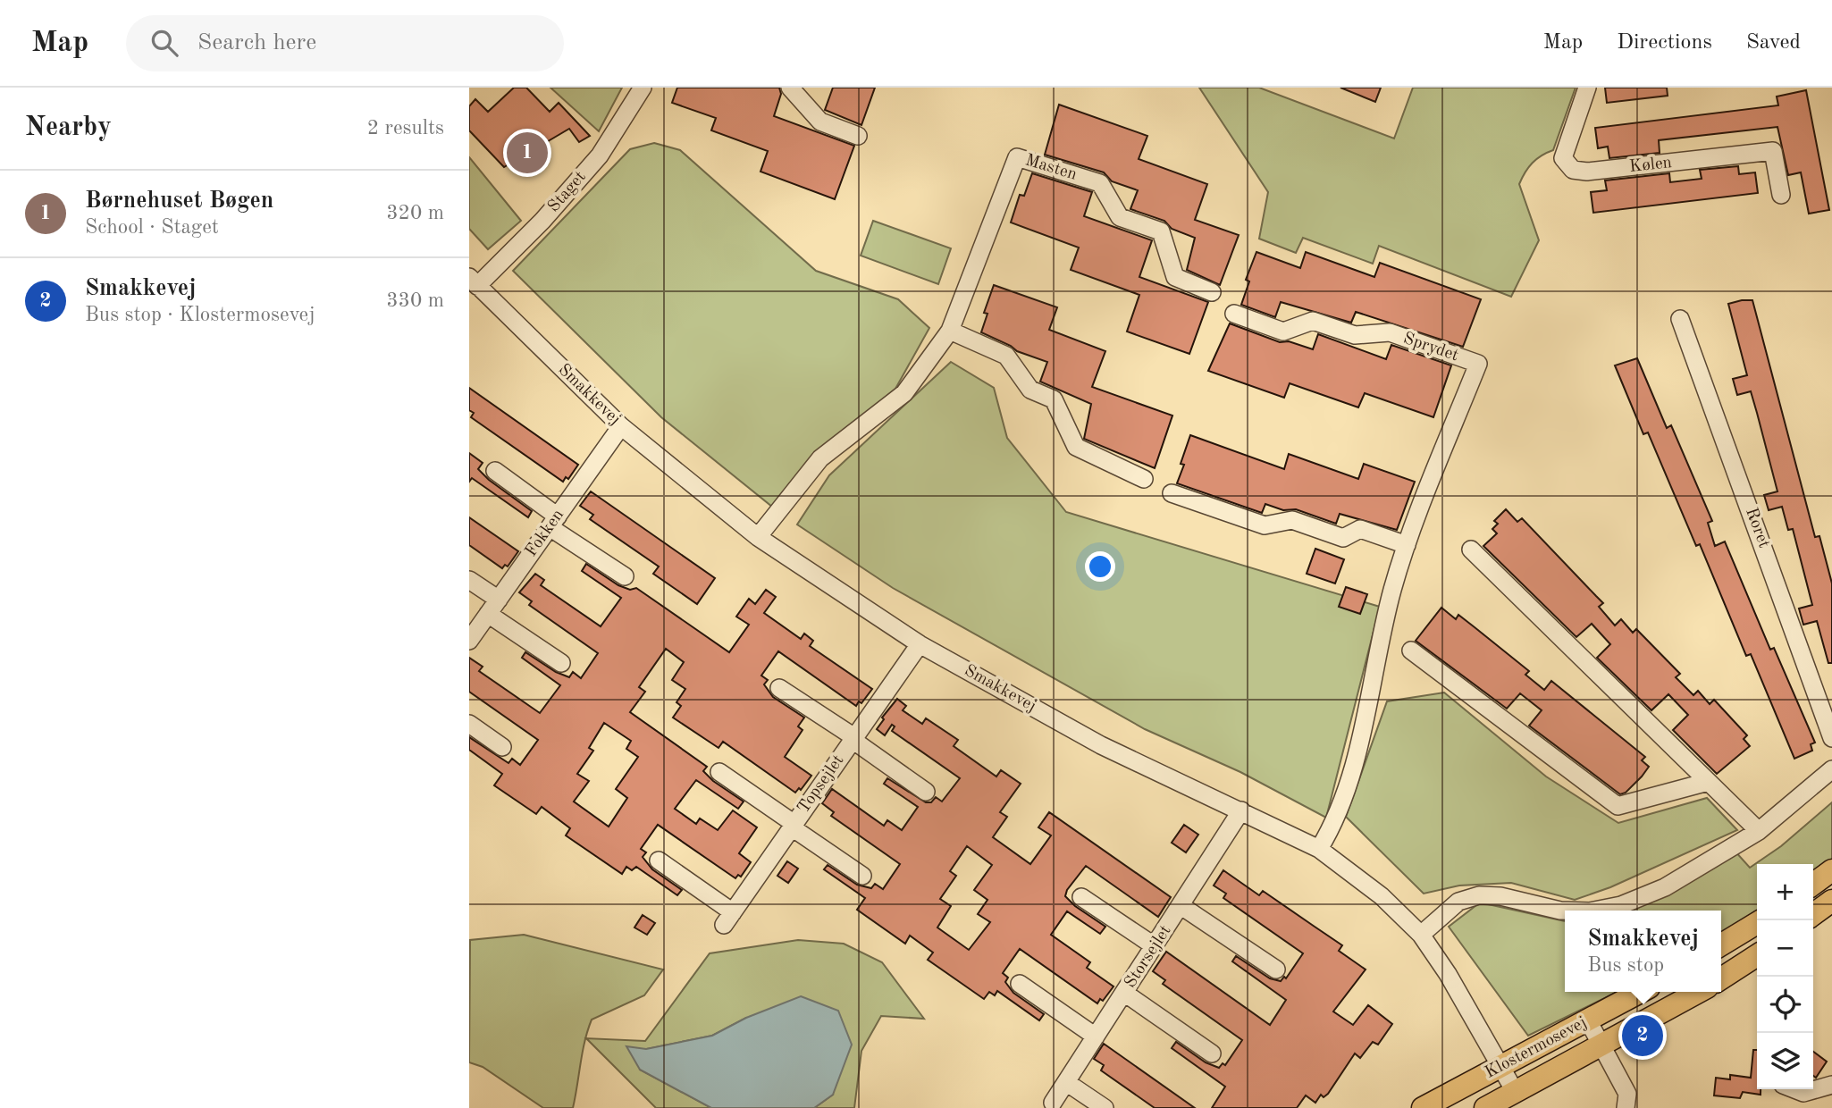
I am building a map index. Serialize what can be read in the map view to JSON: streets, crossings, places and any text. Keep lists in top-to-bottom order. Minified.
{"streets":{"main road":["Klostermosevej"],"street":["Kølen","Masten","Staget","Sprydet","Smakkevej","Roret","Fokken","Topsejlet","Storsejlet"]},"crossings":[["Masten","Smakkevej"],["Staget","Smakkevej"],["Sprydet","Smakkevej"],["Smakkevej","Fokken"],["Smakkevej","Topsejlet"],["Smakkevej","Storsejlet"],["Smakkevej","Klostermosevej"]],"page":{"header":"Map","search":"Search here","nav":["Map","Directions","Saved"],"heading":["Nearby","2 results"],"pins":["1","2"],"list":[{"mark":"1","name":"Børnehuset Bøgen","note":"School · Staget","value":"320 m"},{"mark":"2","name":"Smakkevej","note":"Bus stop · Klostermosevej","value":"330 m"}],"map_buttons":["+","−"],"popup":["Smakkevej","Bus stop"]}}
